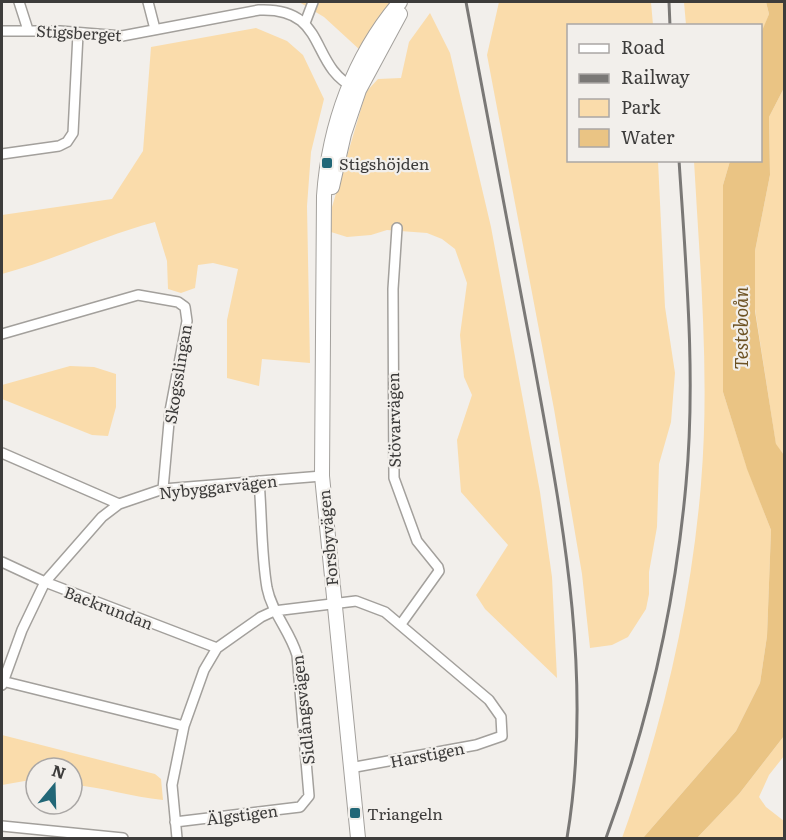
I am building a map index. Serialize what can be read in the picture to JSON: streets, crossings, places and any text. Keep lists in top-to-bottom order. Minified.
{"streets":{"street":["Stigsberget","Skogsslingan","Stövarvägen","Nybyggarvägen","Forsbyvägen","Backrundan","Sidlångsvägen","Harstigen","Älgstigen"]},"crossings":[["Skogsslingan","Nybyggarvägen"],["Stövarvägen","Harstigen"],["Nybyggarvägen","Forsbyvägen"],["Nybyggarvägen","Backrundan"],["Nybyggarvägen","Sidlångsvägen"],["Forsbyvägen","Harstigen"],["Sidlångsvägen","Älgstigen"]],"water":["Testeboån"],"places":{"transit":["Stigshöjden","Triangeln"]},"legend":["Road","Railway","Park","Water"],"north":"top"}
